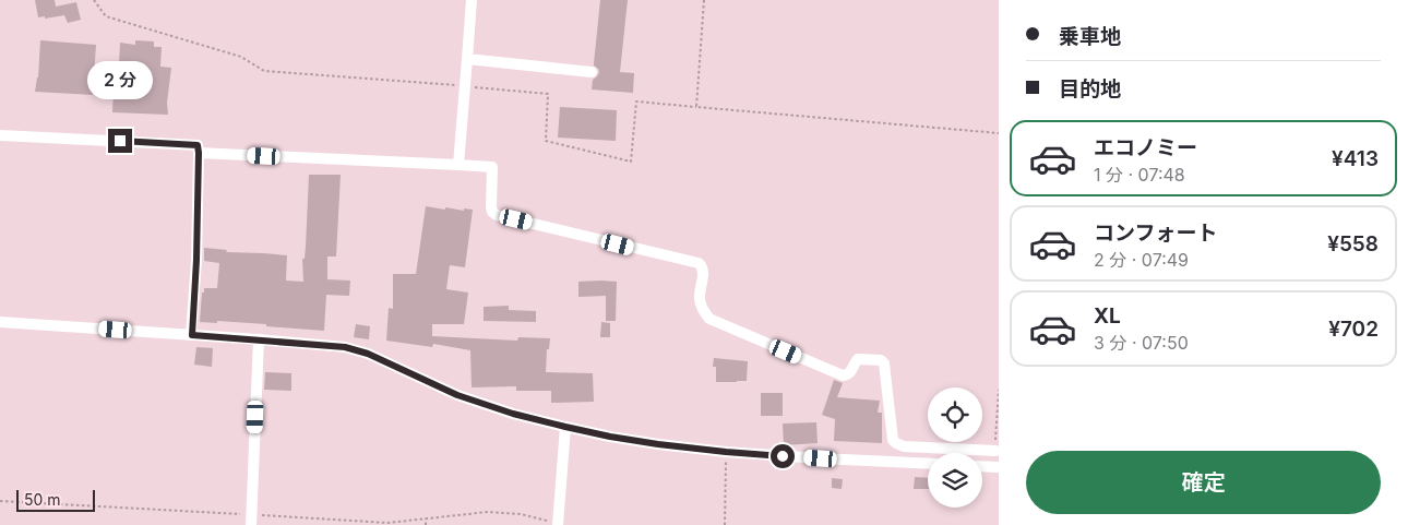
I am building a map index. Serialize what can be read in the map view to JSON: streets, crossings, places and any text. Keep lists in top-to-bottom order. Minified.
{"scale_bar":"50 m","page":{"banner":["乗車地","目的地"],"bubble":"2 分","list":[{"name":"エコノミー","note":"1 分 · 07:48","value":"¥413"},{"name":"コンフォート","note":"2 分 · 07:49","value":"¥558"},{"name":"XL","note":"3 分 · 07:50","value":"¥702"}],"buttons":"確定","scale":"50 m"}}
